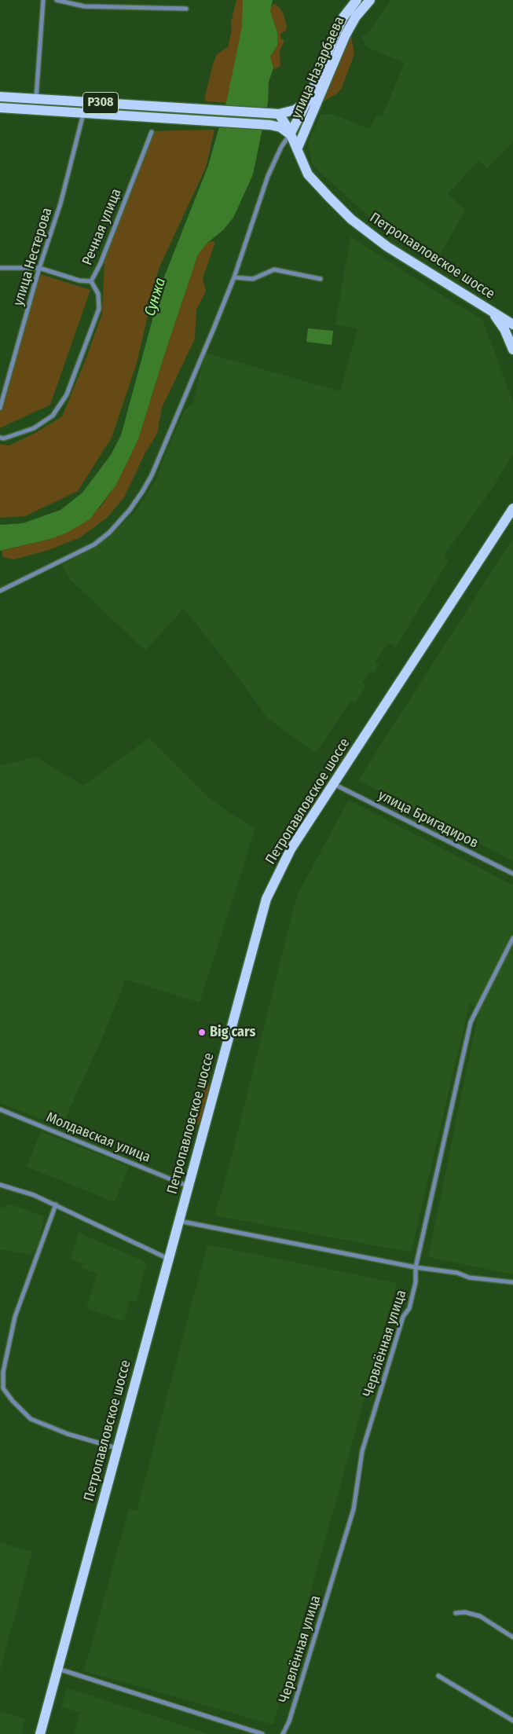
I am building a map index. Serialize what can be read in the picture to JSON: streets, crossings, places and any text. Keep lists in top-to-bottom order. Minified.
{"streets":{"main road":["улица Назарбаева","P308","Петропавловское шоссе"],"street":["Речная улица","улица Нестерова","улица Бригадиров","Молдавская улица","Червлённая улица"]},"crossings":[["улица Назарбаева","P308"],["улица Назарбаева","Петропавловское шоссе"],["P308","Петропавловское шоссе"],["P308","улица Нестерова"],["Петропавловское шоссе","улица Бригадиров"],["Петропавловское шоссе","Молдавская улица"]],"water":["Сунжа"],"places":["Big cars"]}
